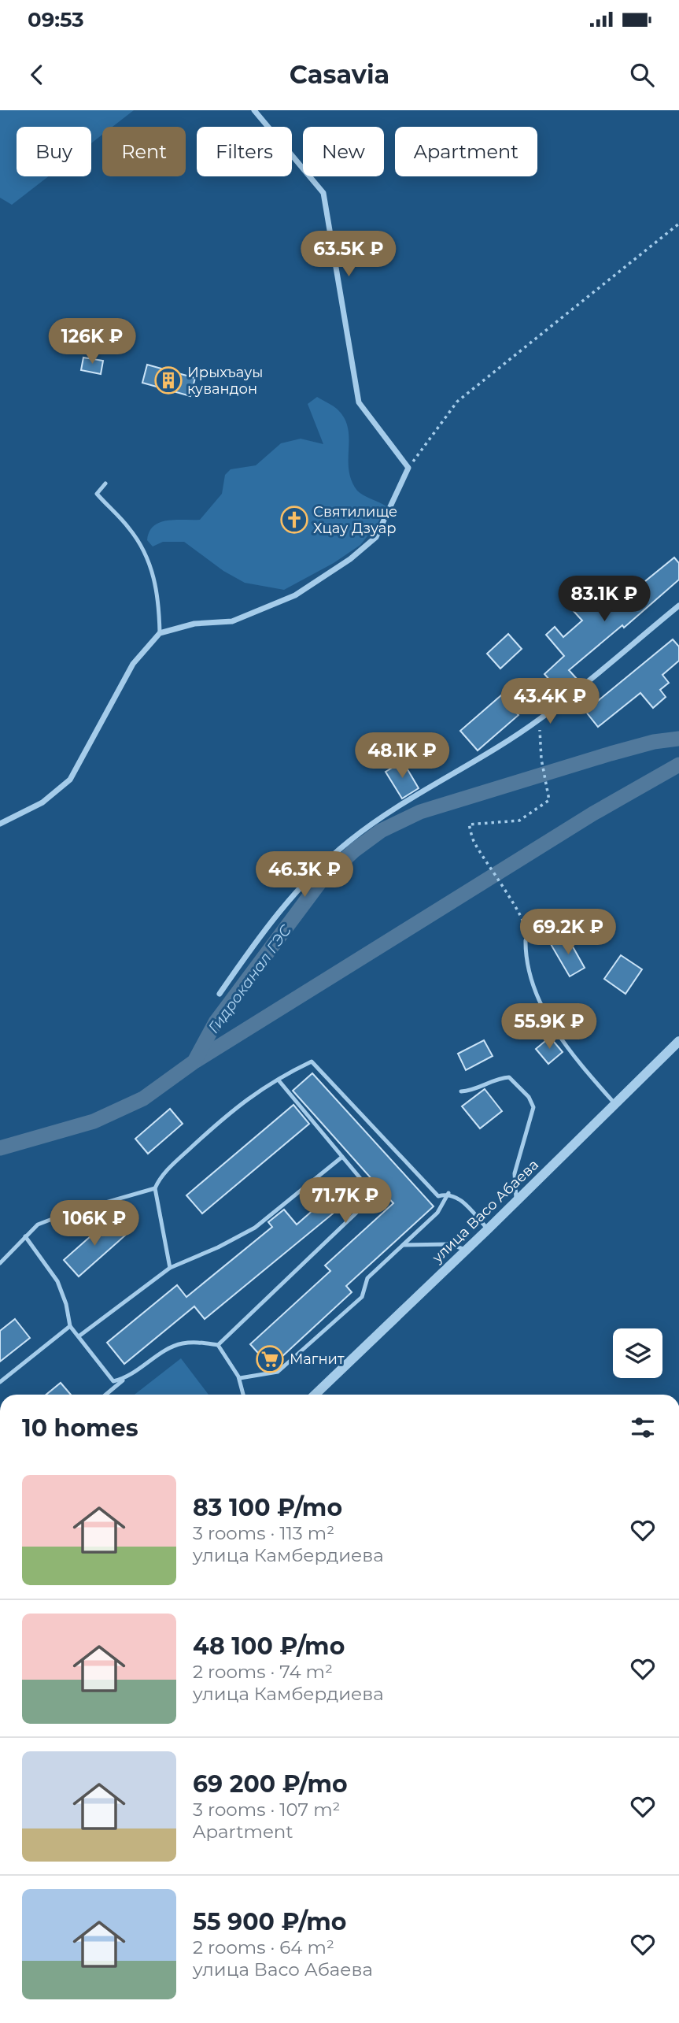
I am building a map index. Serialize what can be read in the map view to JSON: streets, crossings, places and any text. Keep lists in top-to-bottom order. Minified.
{"streets":{"street":["улица Васо Абаева"]},"water":["Гидроканал ГЭС"],"places":{"building":["Ирыхъауы кувандон"],"church":["Святилище Хцау Дзуар"],"supermarket":["Магнит"]},"page":{"status":"09:53","header":"Casavia","chip":["Buy","Rent","Filters","New","Apartment"],"price":["63.5K ₽","126K ₽","83.1K ₽","43.4K ₽","48.1K ₽","46.3K ₽","69.2K ₽","55.9K ₽","71.7K ₽","106K ₽"],"heading":"10 homes","list":[{"name":"83 100 ₽/mo","note":"3 rooms · 113 m² · улица Камбердиева"},{"name":"48 100 ₽/mo","note":"2 rooms · 74 m² · улица Камбердиева"},{"name":"69 200 ₽/mo","note":"3 rooms · 107 m² · Apartment"},{"name":"55 900 ₽/mo","note":"2 rooms · 64 m² · улица Васо Абаева"}]}}
